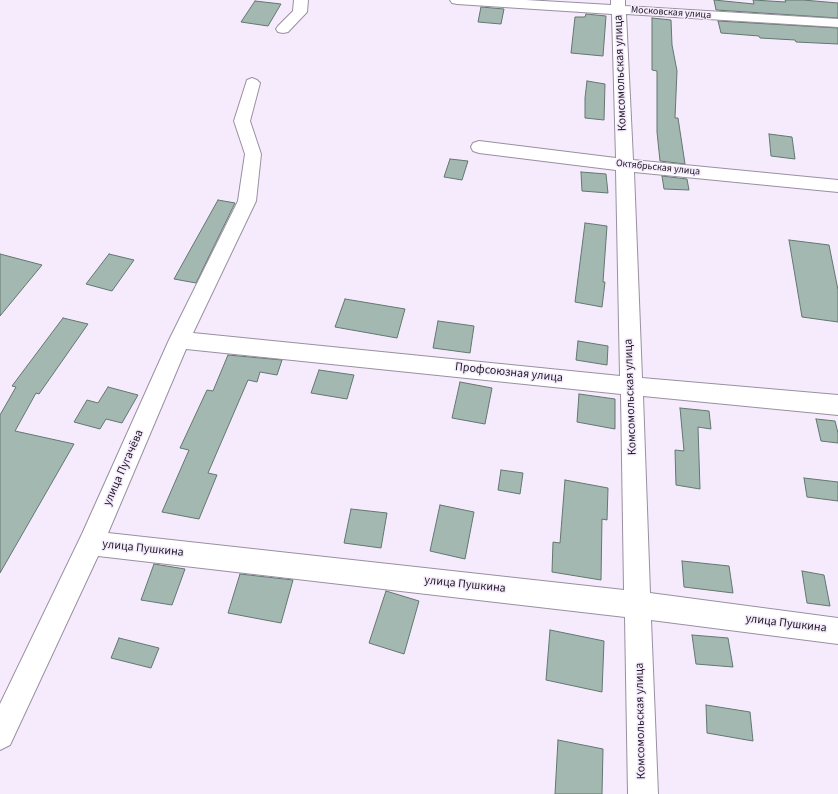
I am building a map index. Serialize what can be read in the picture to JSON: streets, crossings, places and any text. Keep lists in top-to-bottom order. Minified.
{"streets":{"street":["Московская улица","Комсомольская улица","Октябрьская улица","Профсоюзная улица","улица Пугачёва","улица Пушкина"]},"crossings":[["Московская улица","Комсомольская улица"],["Комсомольская улица","Октябрьская улица"],["Комсомольская улица","Профсоюзная улица"],["Комсомольская улица","улица Пушкина"],["Профсоюзная улица","улица Пугачёва"],["улица Пугачёва","улица Пушкина"]]}
